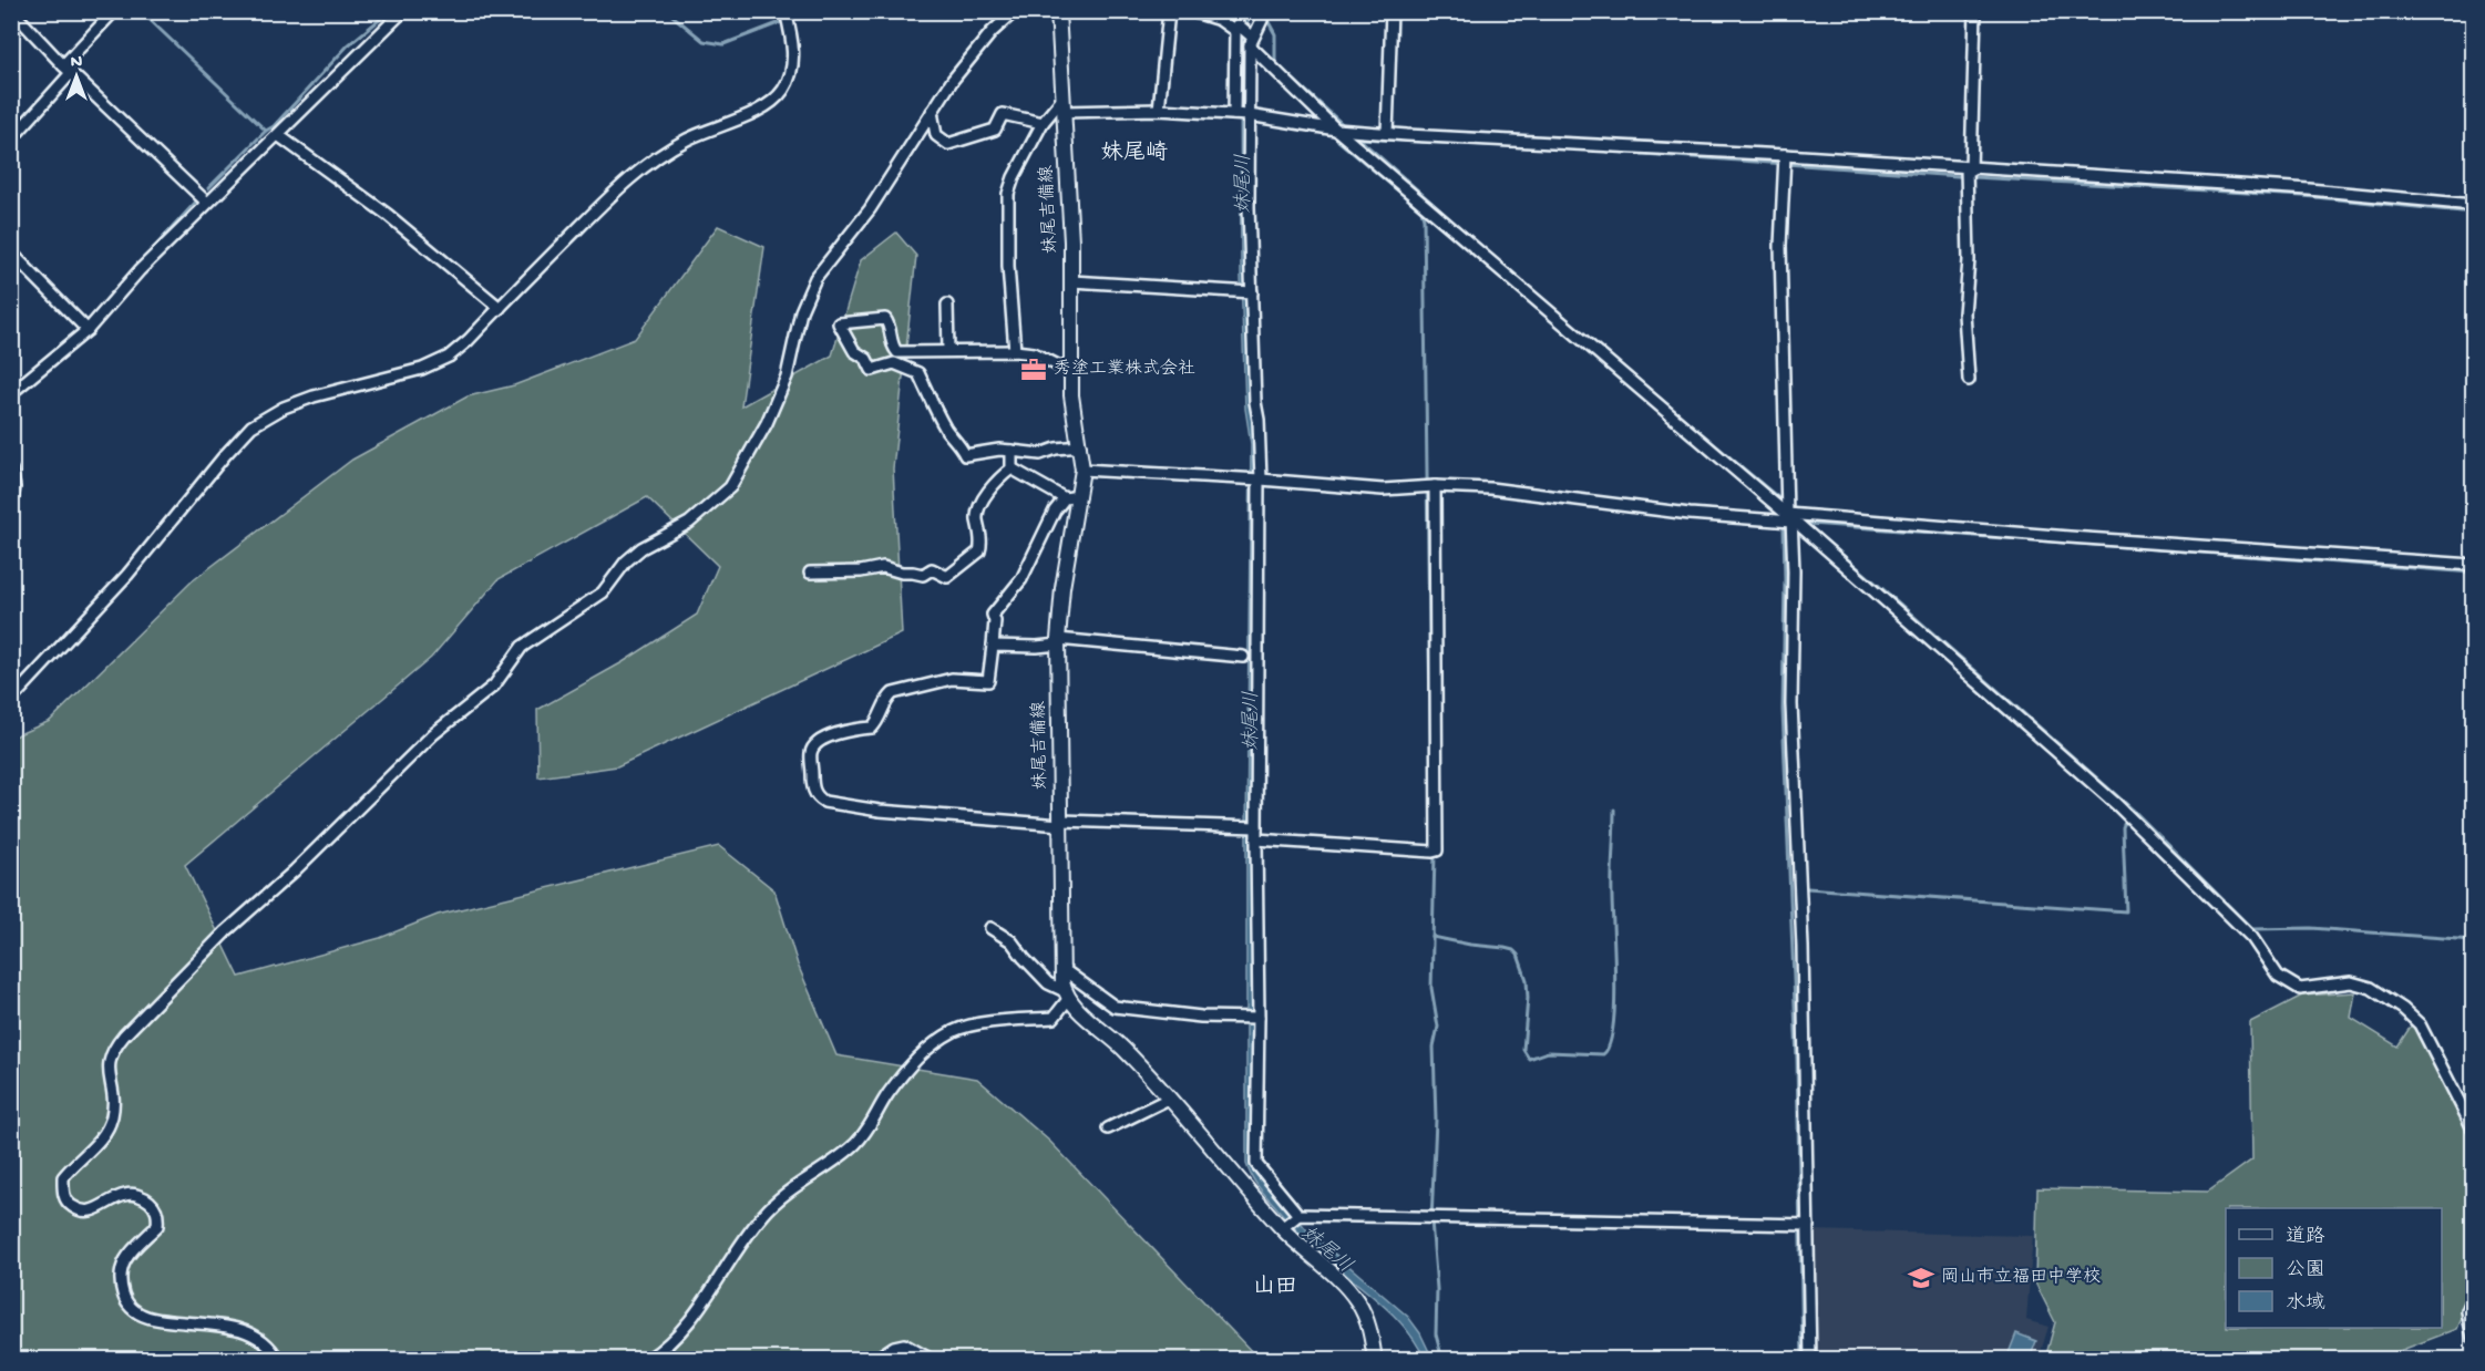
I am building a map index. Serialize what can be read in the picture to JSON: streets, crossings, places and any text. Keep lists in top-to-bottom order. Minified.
{"streets":{"main road":["妹尾吉備線"]},"districts":["妹尾崎","山田"],"water":["妹尾川"],"places":{"office":["秀塗工業株式会社"],"school or university":["岡山市立福田中学校"]},"legend":["道路","公園","水域"],"north":"top"}
